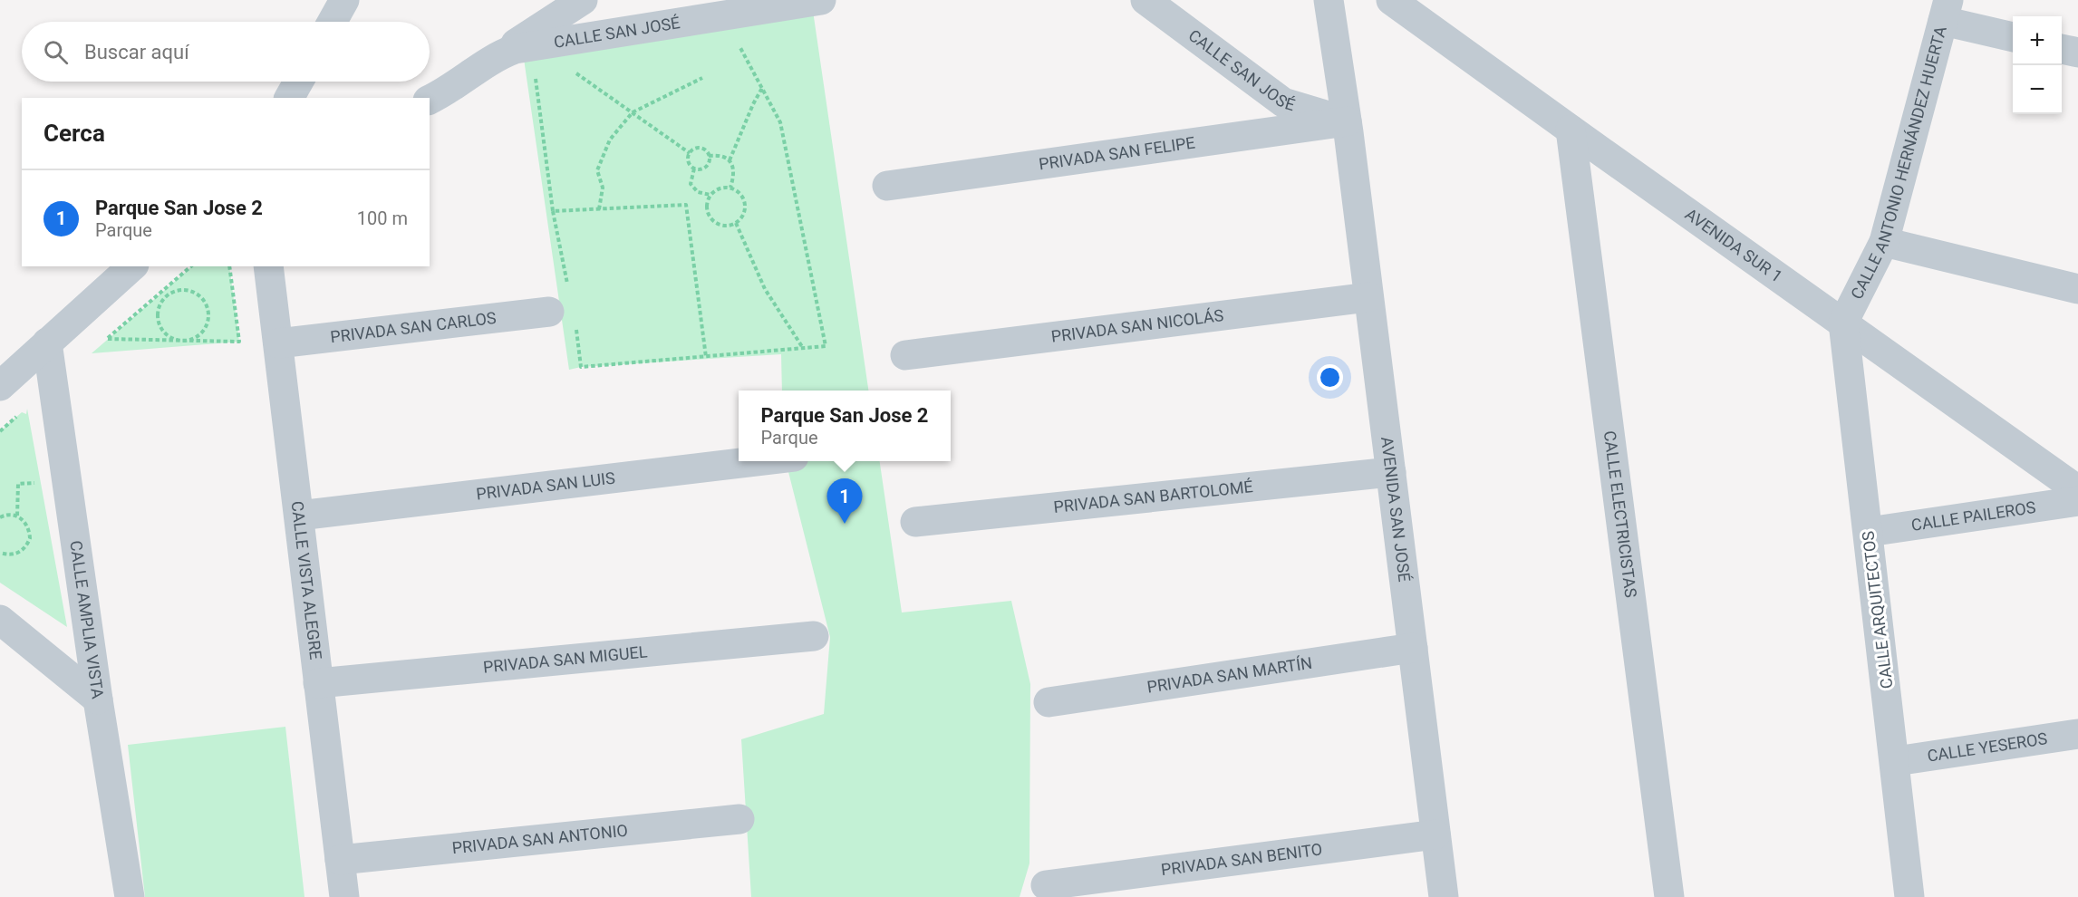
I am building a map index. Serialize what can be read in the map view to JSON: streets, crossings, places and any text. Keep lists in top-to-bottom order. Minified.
{"streets":{"street":["CALLE SAN JOSÉ","PRIVADA SAN FELIPE","CALLE ANTONIO HERNÁNDEZ HUERTA","AVENIDA SUR 1","PRIVADA SAN NICOLÁS","PRIVADA SAN CARLOS","PRIVADA SAN LUIS","PRIVADA SAN BARTOLOMÉ","AVENIDA SAN JOSÉ","CALLE ELECTRICISTAS","CALLE PAILEROS","CALLE VISTA ALEGRE","CALLE ARQUITECTOS","CALLE AMPLIA VISTA","PRIVADA SAN MIGUEL","PRIVADA SAN MARTÍN","CALLE YESEROS","PRIVADA SAN ANTONIO","PRIVADA SAN BENITO"]},"crossings":[["CALLE SAN JOSÉ","PRIVADA SAN FELIPE"],["CALLE SAN JOSÉ","AVENIDA SAN JOSÉ"],["PRIVADA SAN FELIPE","AVENIDA SAN JOSÉ"],["CALLE ANTONIO HERNÁNDEZ HUERTA","AVENIDA SUR 1"],["CALLE ANTONIO HERNÁNDEZ HUERTA","CALLE ARQUITECTOS"],["AVENIDA SUR 1","CALLE ELECTRICISTAS"],["AVENIDA SUR 1","CALLE ARQUITECTOS"],["PRIVADA SAN NICOLÁS","AVENIDA SAN JOSÉ"],["PRIVADA SAN CARLOS","CALLE VISTA ALEGRE"],["PRIVADA SAN LUIS","CALLE VISTA ALEGRE"],["PRIVADA SAN BARTOLOMÉ","AVENIDA SAN JOSÉ"],["AVENIDA SAN JOSÉ","PRIVADA SAN MARTÍN"],["AVENIDA SAN JOSÉ","PRIVADA SAN BENITO"],["CALLE PAILEROS","CALLE ARQUITECTOS"],["CALLE VISTA ALEGRE","PRIVADA SAN MIGUEL"],["CALLE VISTA ALEGRE","PRIVADA SAN ANTONIO"],["CALLE ARQUITECTOS","CALLE YESEROS"]],"page":{"map_buttons":["+","−"],"search":"Buscar aquí","heading":"Cerca","list":[{"mark":"1","name":"Parque San Jose 2","note":"Parque","value":"100 m"}],"popup":["Parque San Jose 2","Parque"],"pins":"1"}}
